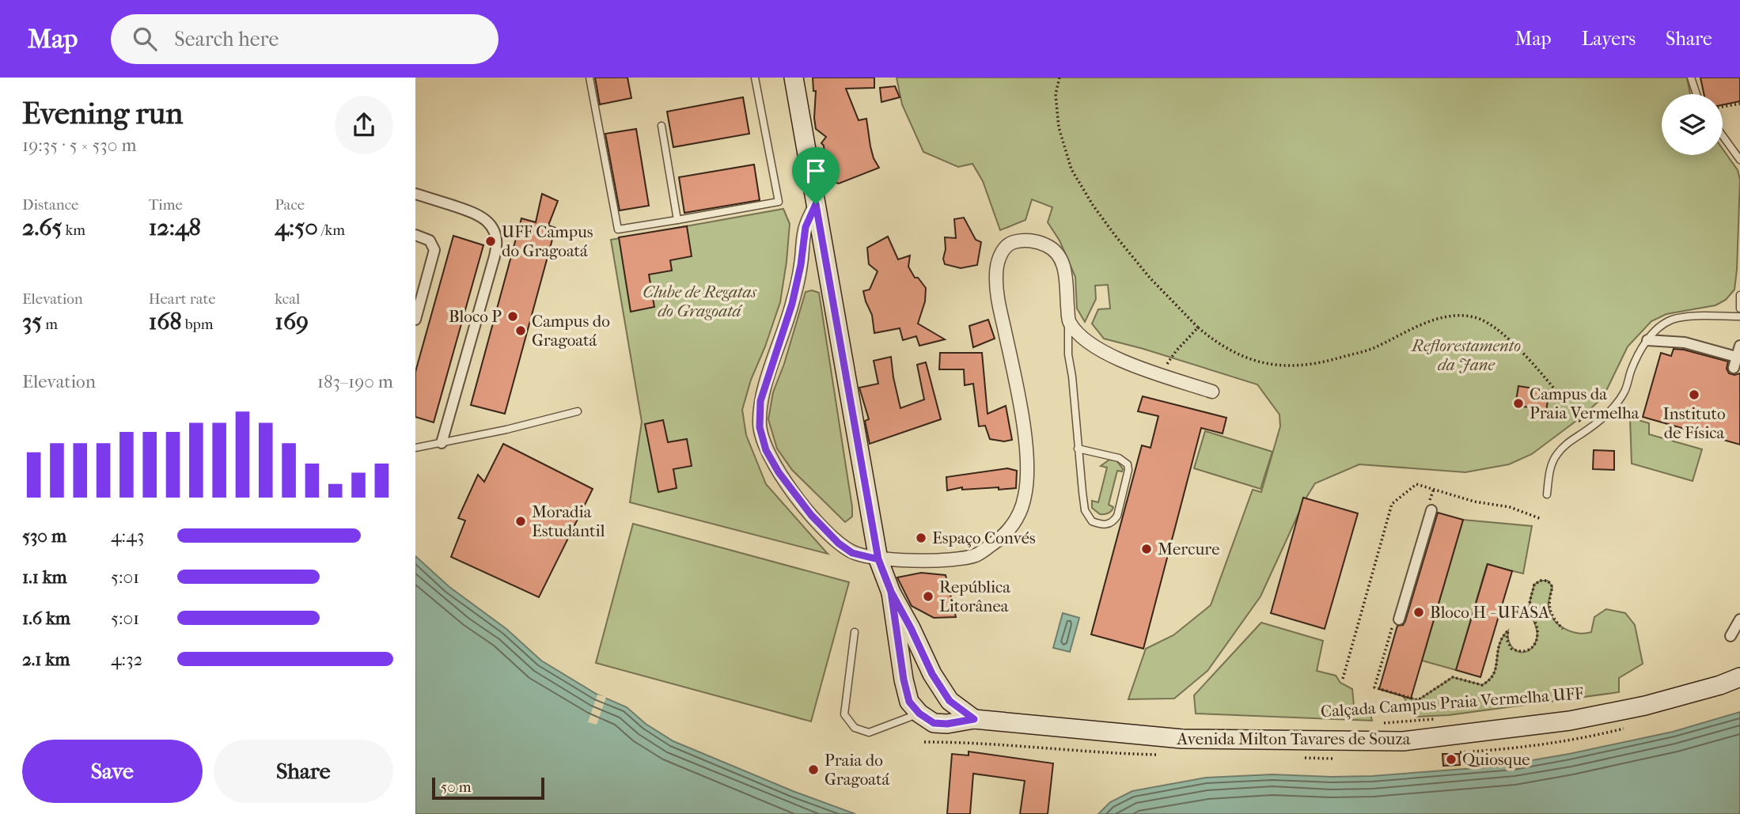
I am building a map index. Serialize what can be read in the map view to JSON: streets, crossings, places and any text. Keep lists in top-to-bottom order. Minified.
{"streets":{"main road":["Avenida Milton Tavares de Souza"],"path":["Calçada Campus Praia Vermelha UFF"]},"parks":["Clube de Regatas do Gragoatá","Reflorestamento da Jane"],"places":["UFF Campus do Gragoatá","Bloco P","Campus do Gragoatá","Instituto de Física","Campus da Praia Vermelha","Moradia Estudantil","Espaço Convés","Mercure","República Litorânea","Bloco H - UFASA","Quiosque","Praia do Gragoatá"],"scale_bar":"50 m","page":{"header":"Map","search":"Search here","nav":["Map","Layers","Share"],"heading":["Evening run","19:35 · 5 × 530 m"],"stats":[["Distance","2.65 km"],["Time","12:48"],["Pace","4:50 /km"],["Elevation","35 m"],["Heart rate","168 bpm"],["kcal","169"]],"chart":["Elevation","183–190 m"],"list":[{"name":"530 m","note":"4:43"},{"name":"1.1 km","note":"5:01"},{"name":"1.6 km","note":"5:01"},{"name":"2.1 km","note":"4:32"}],"buttons":["Save","Share"],"scale":"50 m"}}
